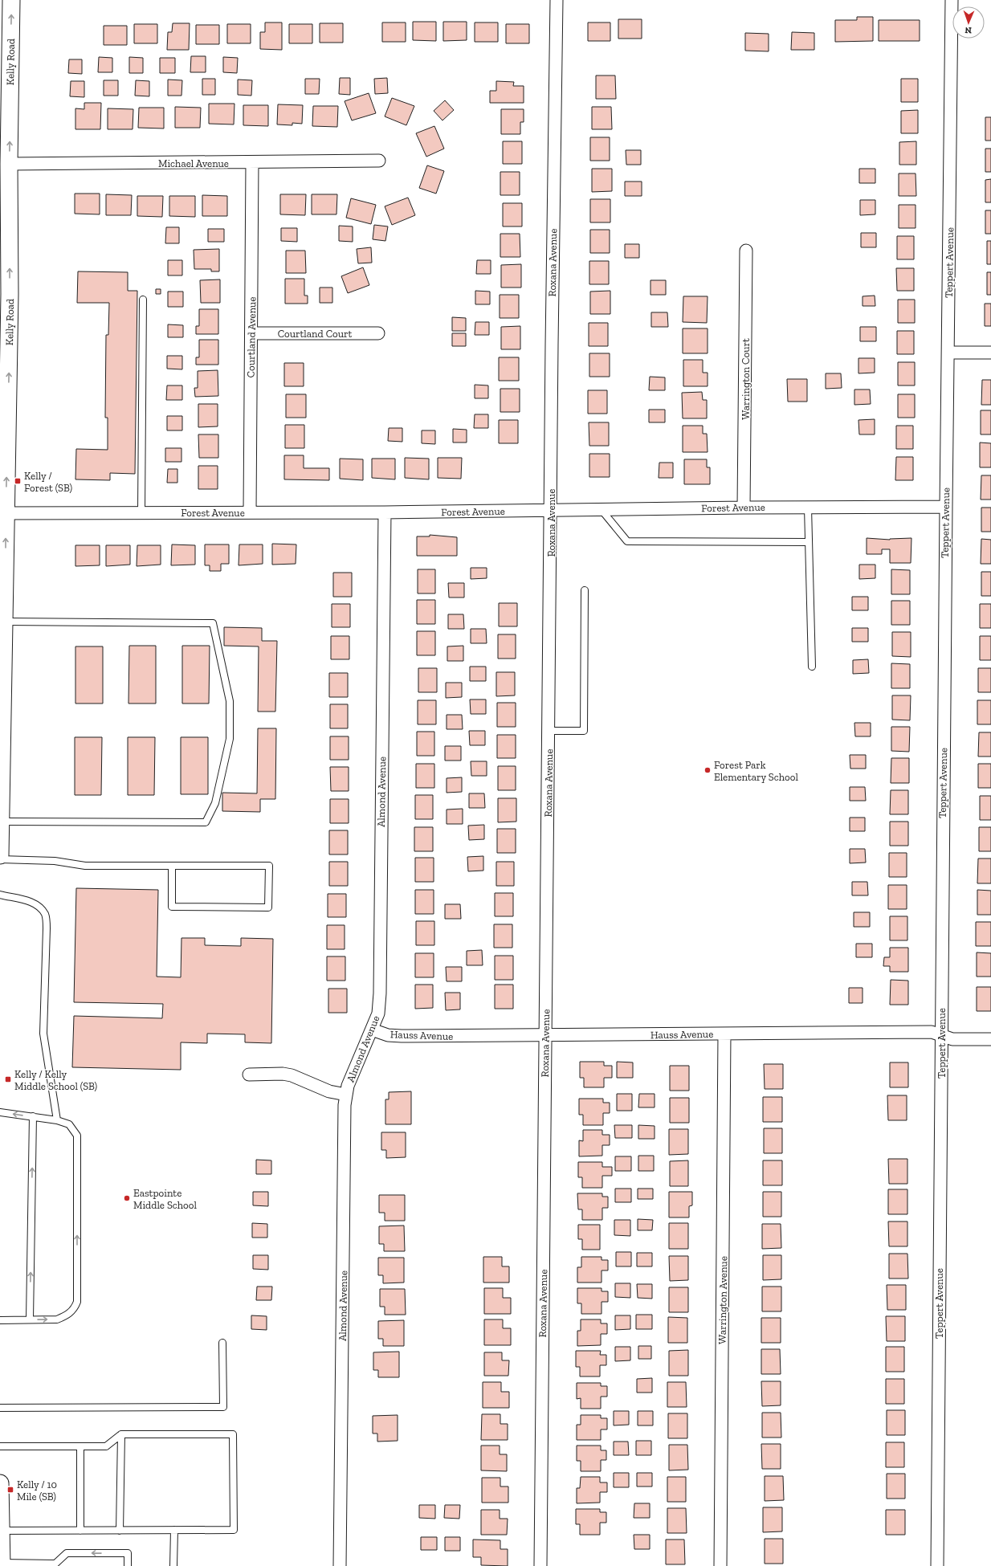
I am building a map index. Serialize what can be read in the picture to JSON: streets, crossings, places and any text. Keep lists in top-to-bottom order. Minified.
{"streets":{"street":["Kelly Road","Michael Avenue","Roxana Avenue","Teppert Avenue","Courtland Court","Courtland Avenue","Warrington Court","Forest Avenue","Almond Avenue","Hauss Avenue","Warrington Avenue"]},"crossings":[["Kelly Road","Michael Avenue"],["Kelly Road","Forest Avenue"],["Michael Avenue","Courtland Avenue"],["Roxana Avenue","Forest Avenue"],["Roxana Avenue","Hauss Avenue"],["Teppert Avenue","Forest Avenue"],["Teppert Avenue","Hauss Avenue"],["Courtland Court","Courtland Avenue"],["Courtland Avenue","Forest Avenue"],["Warrington Court","Forest Avenue"],["Forest Avenue","Almond Avenue"],["Almond Avenue","Hauss Avenue"],["Hauss Avenue","Warrington Avenue"]],"one_way":["Kelly Road"],"places":{"transit":["Kelly / Forest (SB)","Kelly / Kelly Middle School (SB)","Kelly / 10 Mile (SB)"],"other":["Forest Park Elementary School","Eastpointe Middle School"]},"north":"bottom"}
